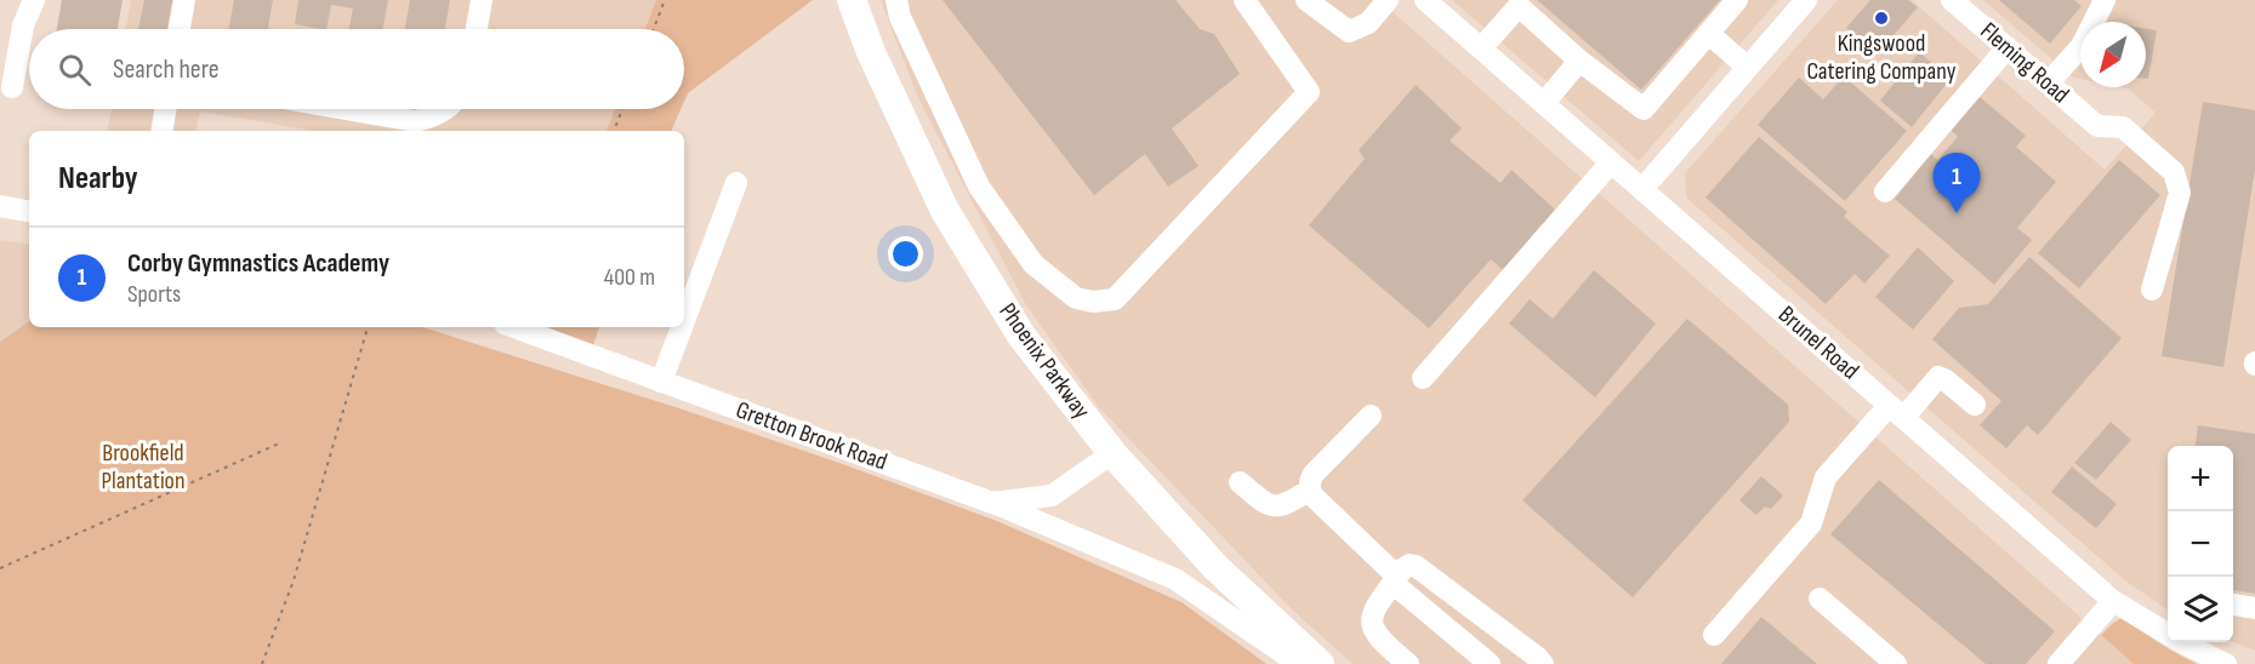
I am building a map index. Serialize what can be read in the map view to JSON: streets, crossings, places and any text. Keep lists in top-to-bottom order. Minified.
{"streets":{"main road":["Phoenix Parkway"],"street":["Fleming Road","Brunel Road","Gretton Brook Road"]},"crossings":[["Phoenix Parkway","Gretton Brook Road"]],"parks":["Brookfield Plantation"],"places":["Kingswood Catering Company"],"north":"bottom left","page":{"search":"Search here","heading":"Nearby","pins":"1","list":[{"mark":"1","name":"Corby Gymnastics Academy","note":"Sports","value":"400 m"}],"map_buttons":["+","−"]}}
